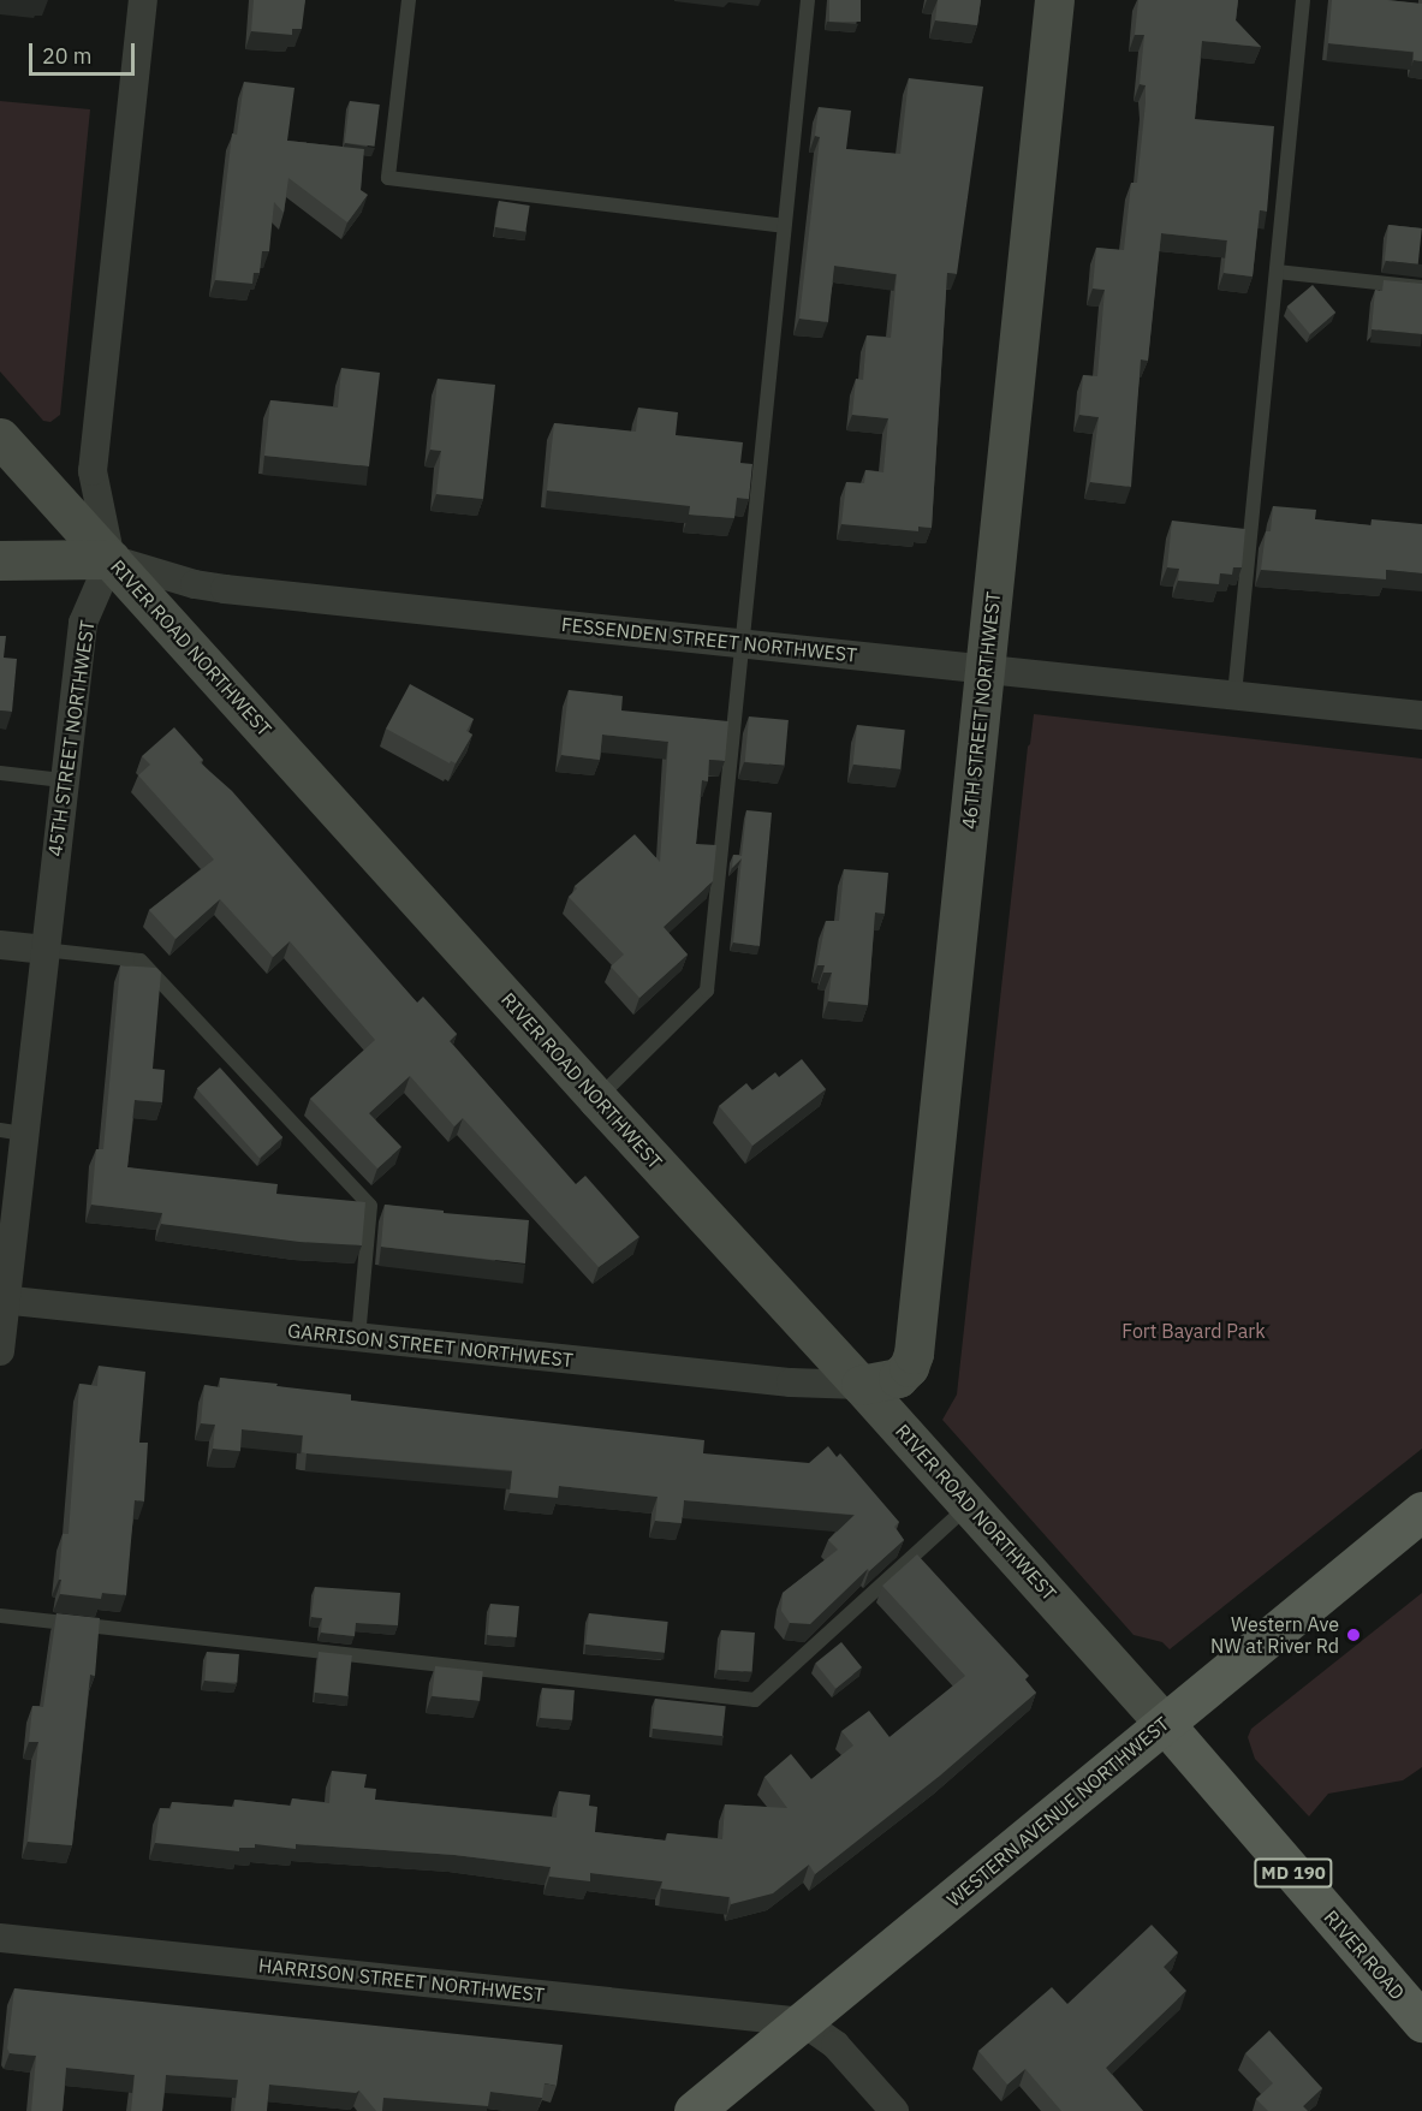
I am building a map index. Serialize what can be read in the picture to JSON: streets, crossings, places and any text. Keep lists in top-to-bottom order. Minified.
{"streets":{"main road":["FESSENDEN STREET NORTHWEST","RIVER ROAD NORTHWEST","46TH STREET NORTHWEST","WESTERN AVENUE NORTHWEST","MD 190","RIVER ROAD"],"street":["45TH STREET NORTHWEST","GARRISON STREET NORTHWEST","HARRISON STREET NORTHWEST"]},"crossings":[["FESSENDEN STREET NORTHWEST","RIVER ROAD NORTHWEST"],["FESSENDEN STREET NORTHWEST","46TH STREET NORTHWEST"],["FESSENDEN STREET NORTHWEST","45TH STREET NORTHWEST"],["RIVER ROAD NORTHWEST","46TH STREET NORTHWEST"],["RIVER ROAD NORTHWEST","45TH STREET NORTHWEST"],["RIVER ROAD NORTHWEST","GARRISON STREET NORTHWEST"],["RIVER ROAD NORTHWEST","WESTERN AVENUE NORTHWEST"],["RIVER ROAD NORTHWEST","RIVER ROAD"],["46TH STREET NORTHWEST","GARRISON STREET NORTHWEST"],["45TH STREET NORTHWEST","GARRISON STREET NORTHWEST"],["WESTERN AVENUE NORTHWEST","RIVER ROAD"],["WESTERN AVENUE NORTHWEST","HARRISON STREET NORTHWEST"]],"parks":["Fort Bayard Park"],"places":["Western Ave NW at River Rd"],"scale_bar":"20 m"}
